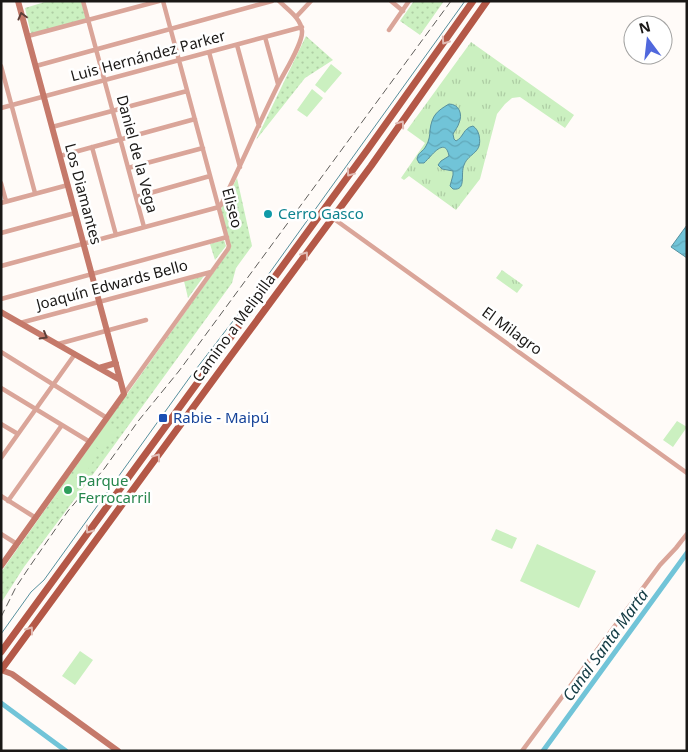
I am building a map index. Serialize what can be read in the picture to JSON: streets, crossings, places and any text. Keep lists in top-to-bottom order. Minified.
{"streets":{"main road":["Camino a Melipilla"],"street":["Luis Hernández Parker","Daniel de la Vega","Los Diamantes","Eliseo","Joaquín Edwards Bello","El Milagro"]},"crossings":[["Luis Hernández Parker","Daniel de la Vega"],["Luis Hernández Parker","Los Diamantes"],["Luis Hernández Parker","Eliseo"],["Los Diamantes","Eliseo"],["Los Diamantes","Joaquín Edwards Bello"],["Eliseo","Joaquín Edwards Bello"],["Camino a Melipilla","El Milagro"]],"water":["Canal Santa Marta"],"places":{"other":["Cerro Gasco","Parque Ferrocarril"],"transit":["Rabie - Maipú"]},"north":"top"}
